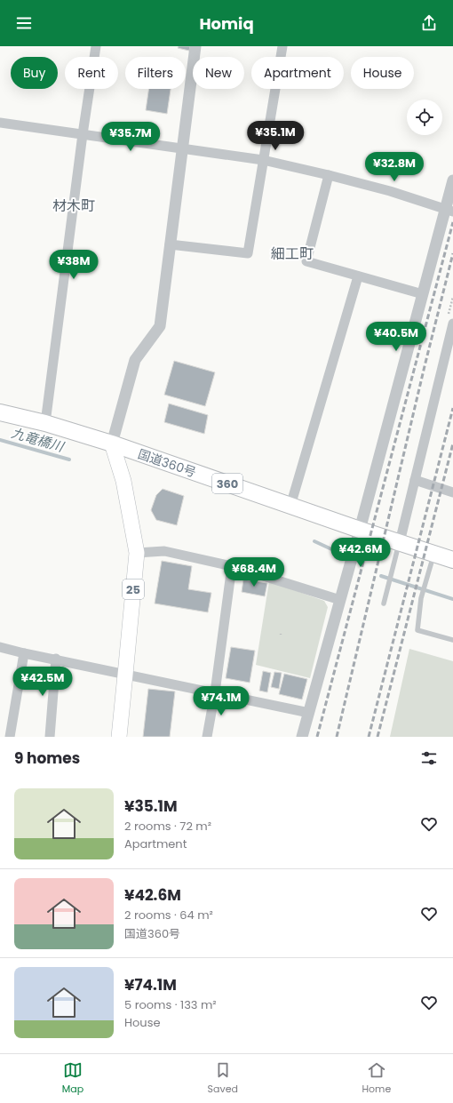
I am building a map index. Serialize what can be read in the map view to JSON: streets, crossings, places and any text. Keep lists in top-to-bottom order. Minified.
{"streets":{"highway":["国道360号","360"],"main road":["25"]},"crossings":[["国道360号","25"]],"districts":["材木町","細工町"],"water":["九竜橋川"],"page":{"header":"Homiq","chip":["Buy","Rent","Filters","New","Apartment","House"],"price":["¥35.1M","¥35.7M","¥32.8M","¥38M","¥40.5M","¥42.6M","¥68.4M","¥42.5M","¥74.1M"],"heading":"9 homes","list":[{"name":"¥35.1M","note":"2 rooms · 72 m² · Apartment"},{"name":"¥42.6M","note":"2 rooms · 64 m² · 国道360号"},{"name":"¥74.1M","note":"5 rooms · 133 m² · House"}],"tabs":["Map","Saved","Home"]}}
